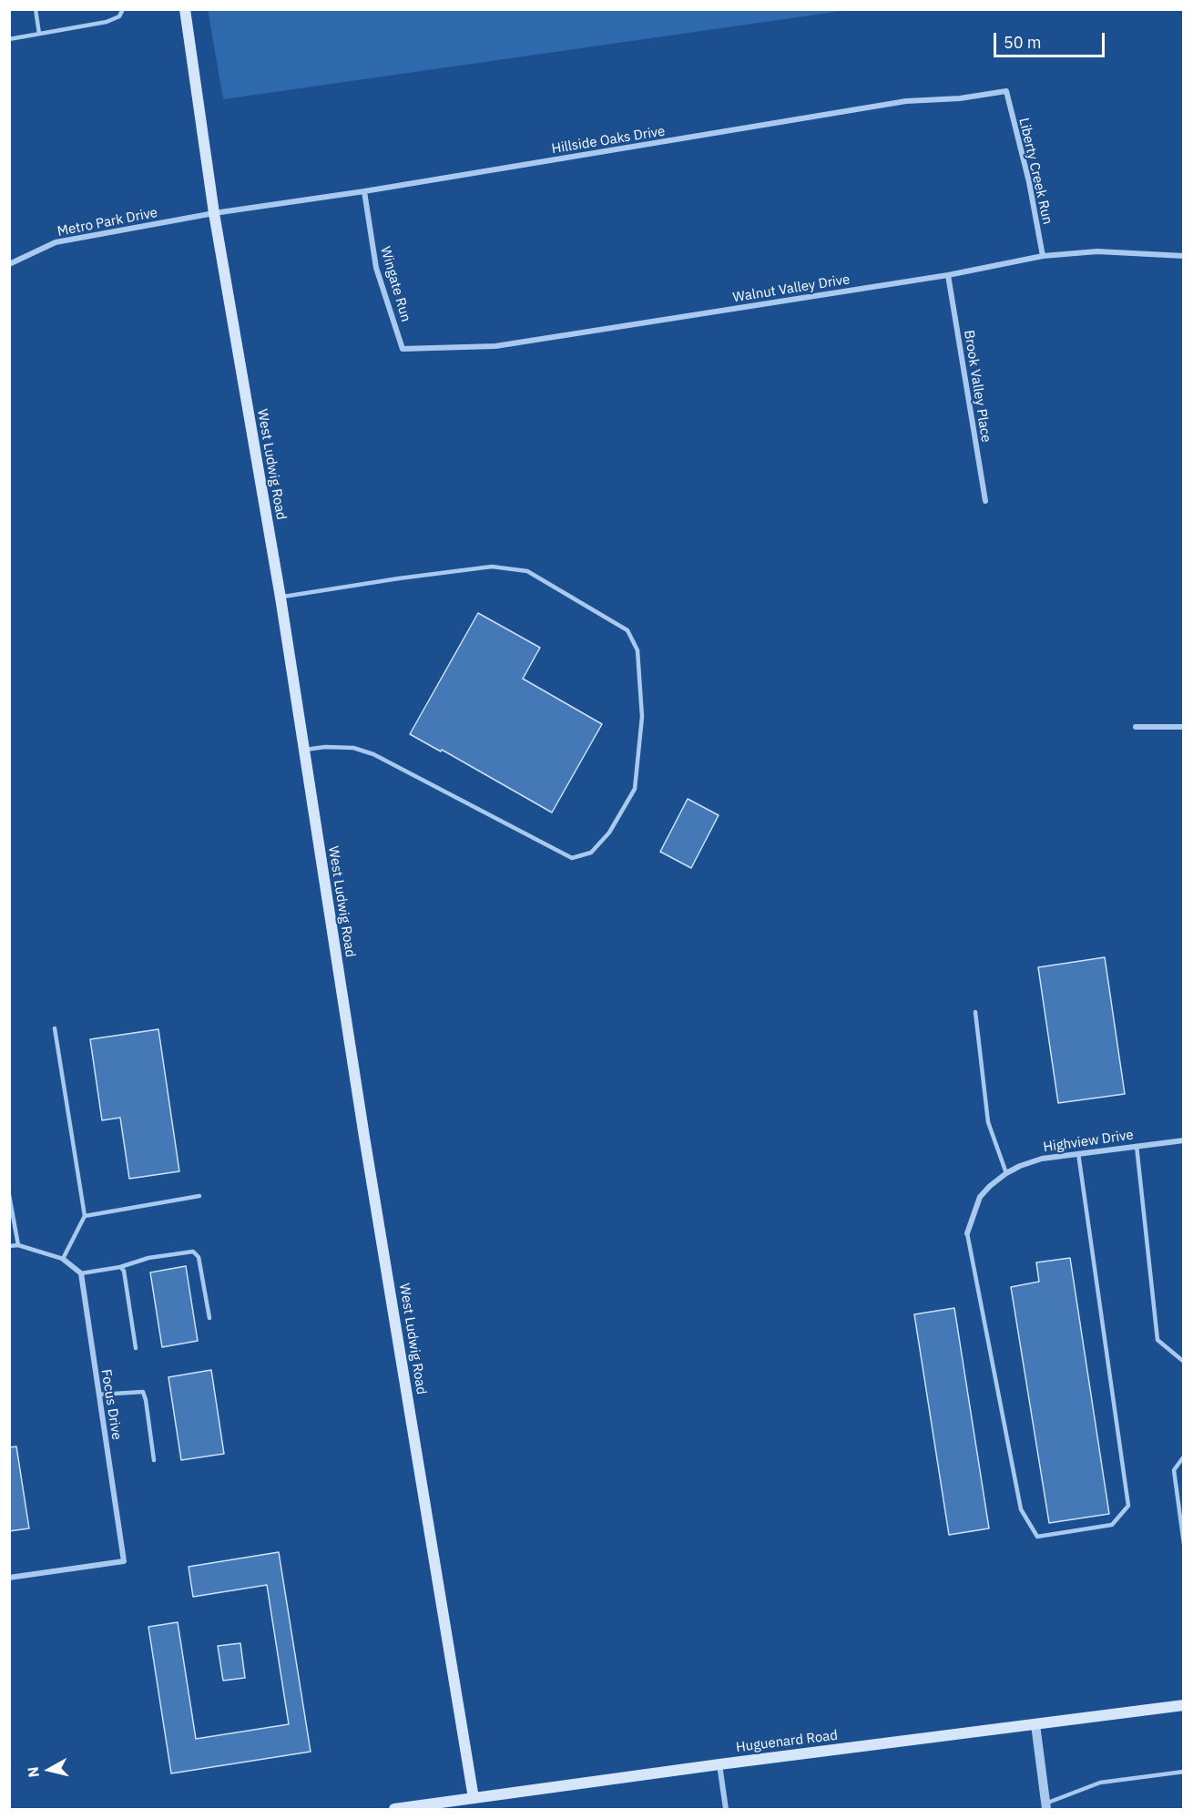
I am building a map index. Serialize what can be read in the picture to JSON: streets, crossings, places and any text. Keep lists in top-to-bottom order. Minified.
{"streets":{"main road":["West Ludwig Road","Huguenard Road"],"street":["Hillside Oaks Drive","Liberty Creek Run","Metro Park Drive","Wingate Run","Walnut Valley Drive","Brook Valley Place","Highview Drive","Focus Drive"]},"crossings":[["Hillside Oaks Drive","Liberty Creek Run"],["Hillside Oaks Drive","Metro Park Drive"],["Hillside Oaks Drive","Wingate Run"],["Hillside Oaks Drive","West Ludwig Road"],["Liberty Creek Run","Walnut Valley Drive"],["Metro Park Drive","West Ludwig Road"],["Wingate Run","Walnut Valley Drive"],["Walnut Valley Drive","Brook Valley Place"],["West Ludwig Road","Huguenard Road"]],"scale_bar":"50 m","north":"left"}
